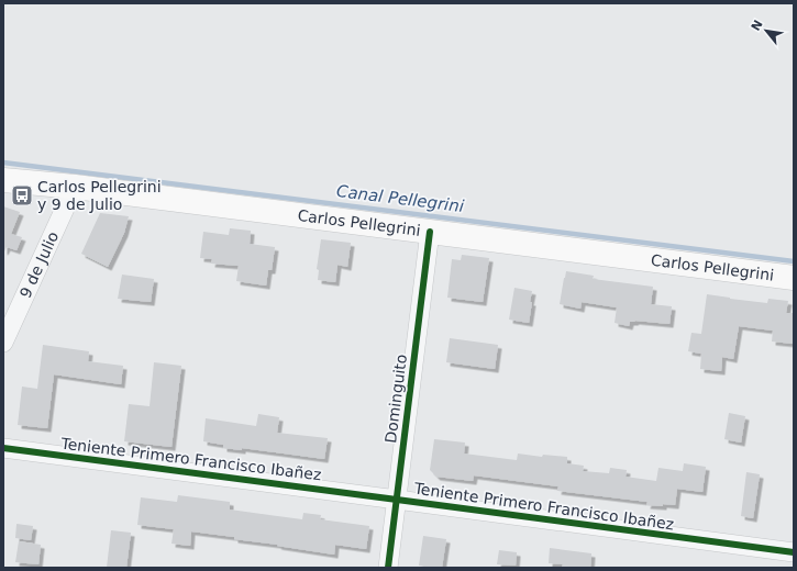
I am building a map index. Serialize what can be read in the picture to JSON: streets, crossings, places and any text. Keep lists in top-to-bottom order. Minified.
{"streets":{"main road":["Carlos Pellegrini"],"street":["9 de Julio","Dominguito","Teniente Primero Francisco Ibañez"]},"crossings":[["Carlos Pellegrini","9 de Julio"],["Carlos Pellegrini","Dominguito"],["Dominguito","Teniente Primero Francisco Ibañez"]],"water":["Canal Pellegrini"],"places":{"bus stop":["Carlos Pellegrini y 9 de Julio"]},"north":"top left"}
